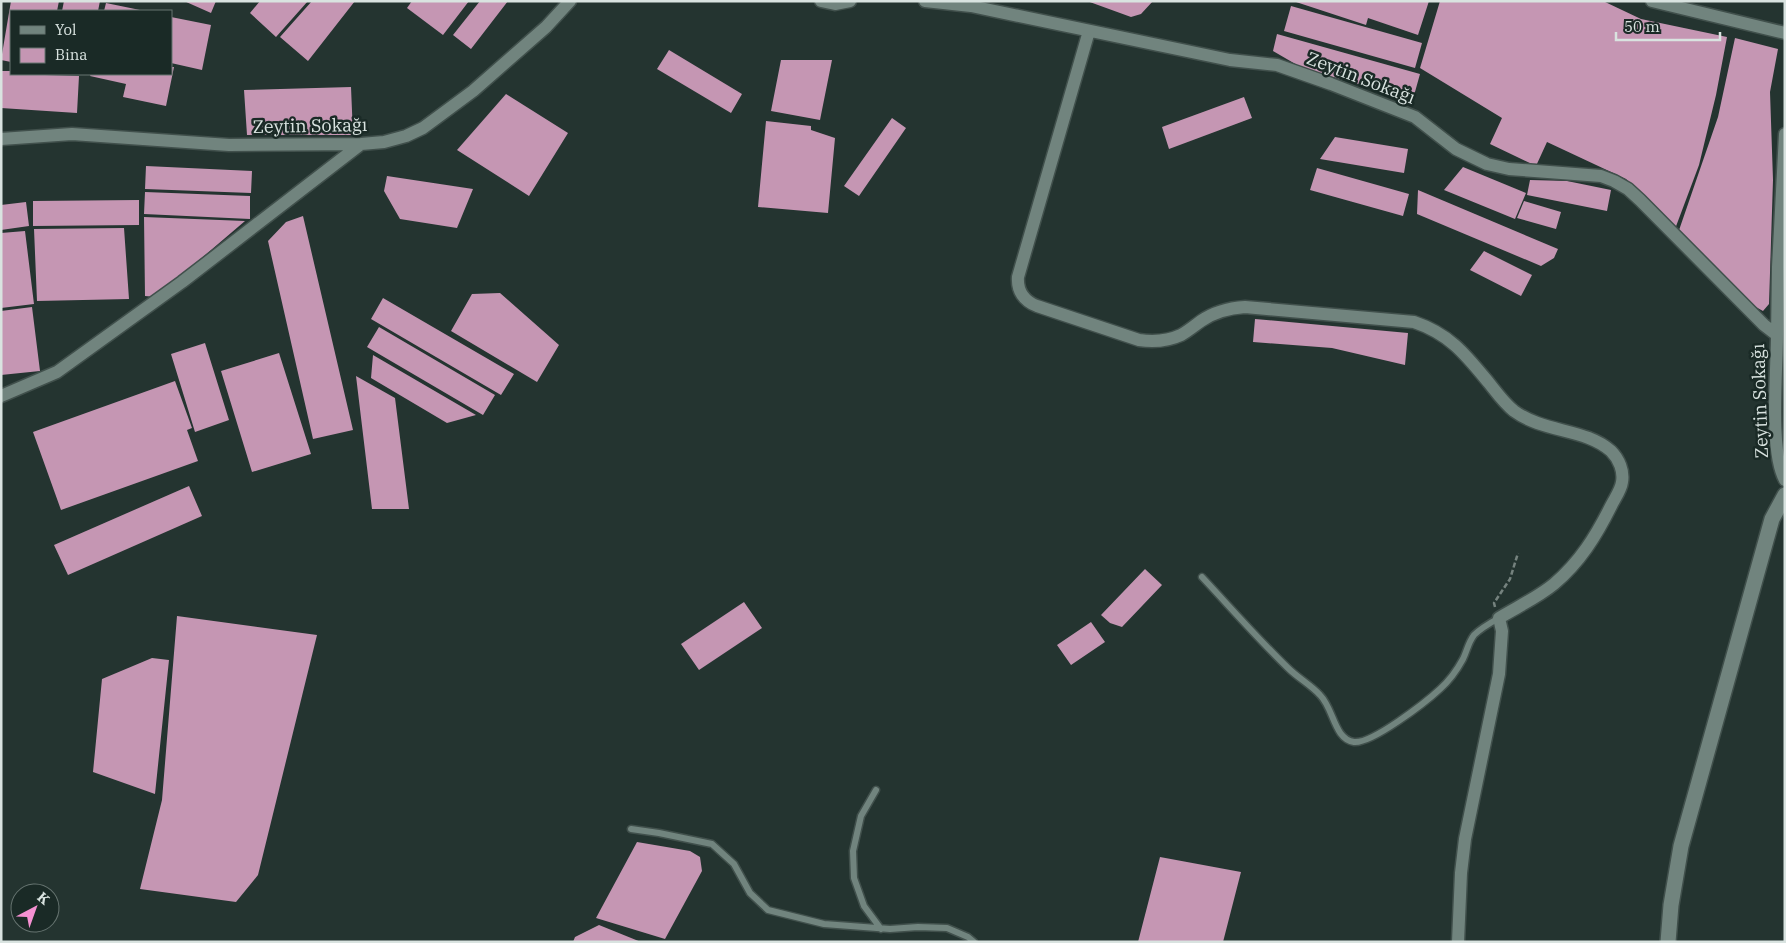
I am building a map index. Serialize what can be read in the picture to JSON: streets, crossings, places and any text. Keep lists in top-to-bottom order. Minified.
{"streets":{"street":["Zeytin Sokağı"]},"legend":["Yol","Bina"],"scale_bar":"50 m","north":"top right"}
